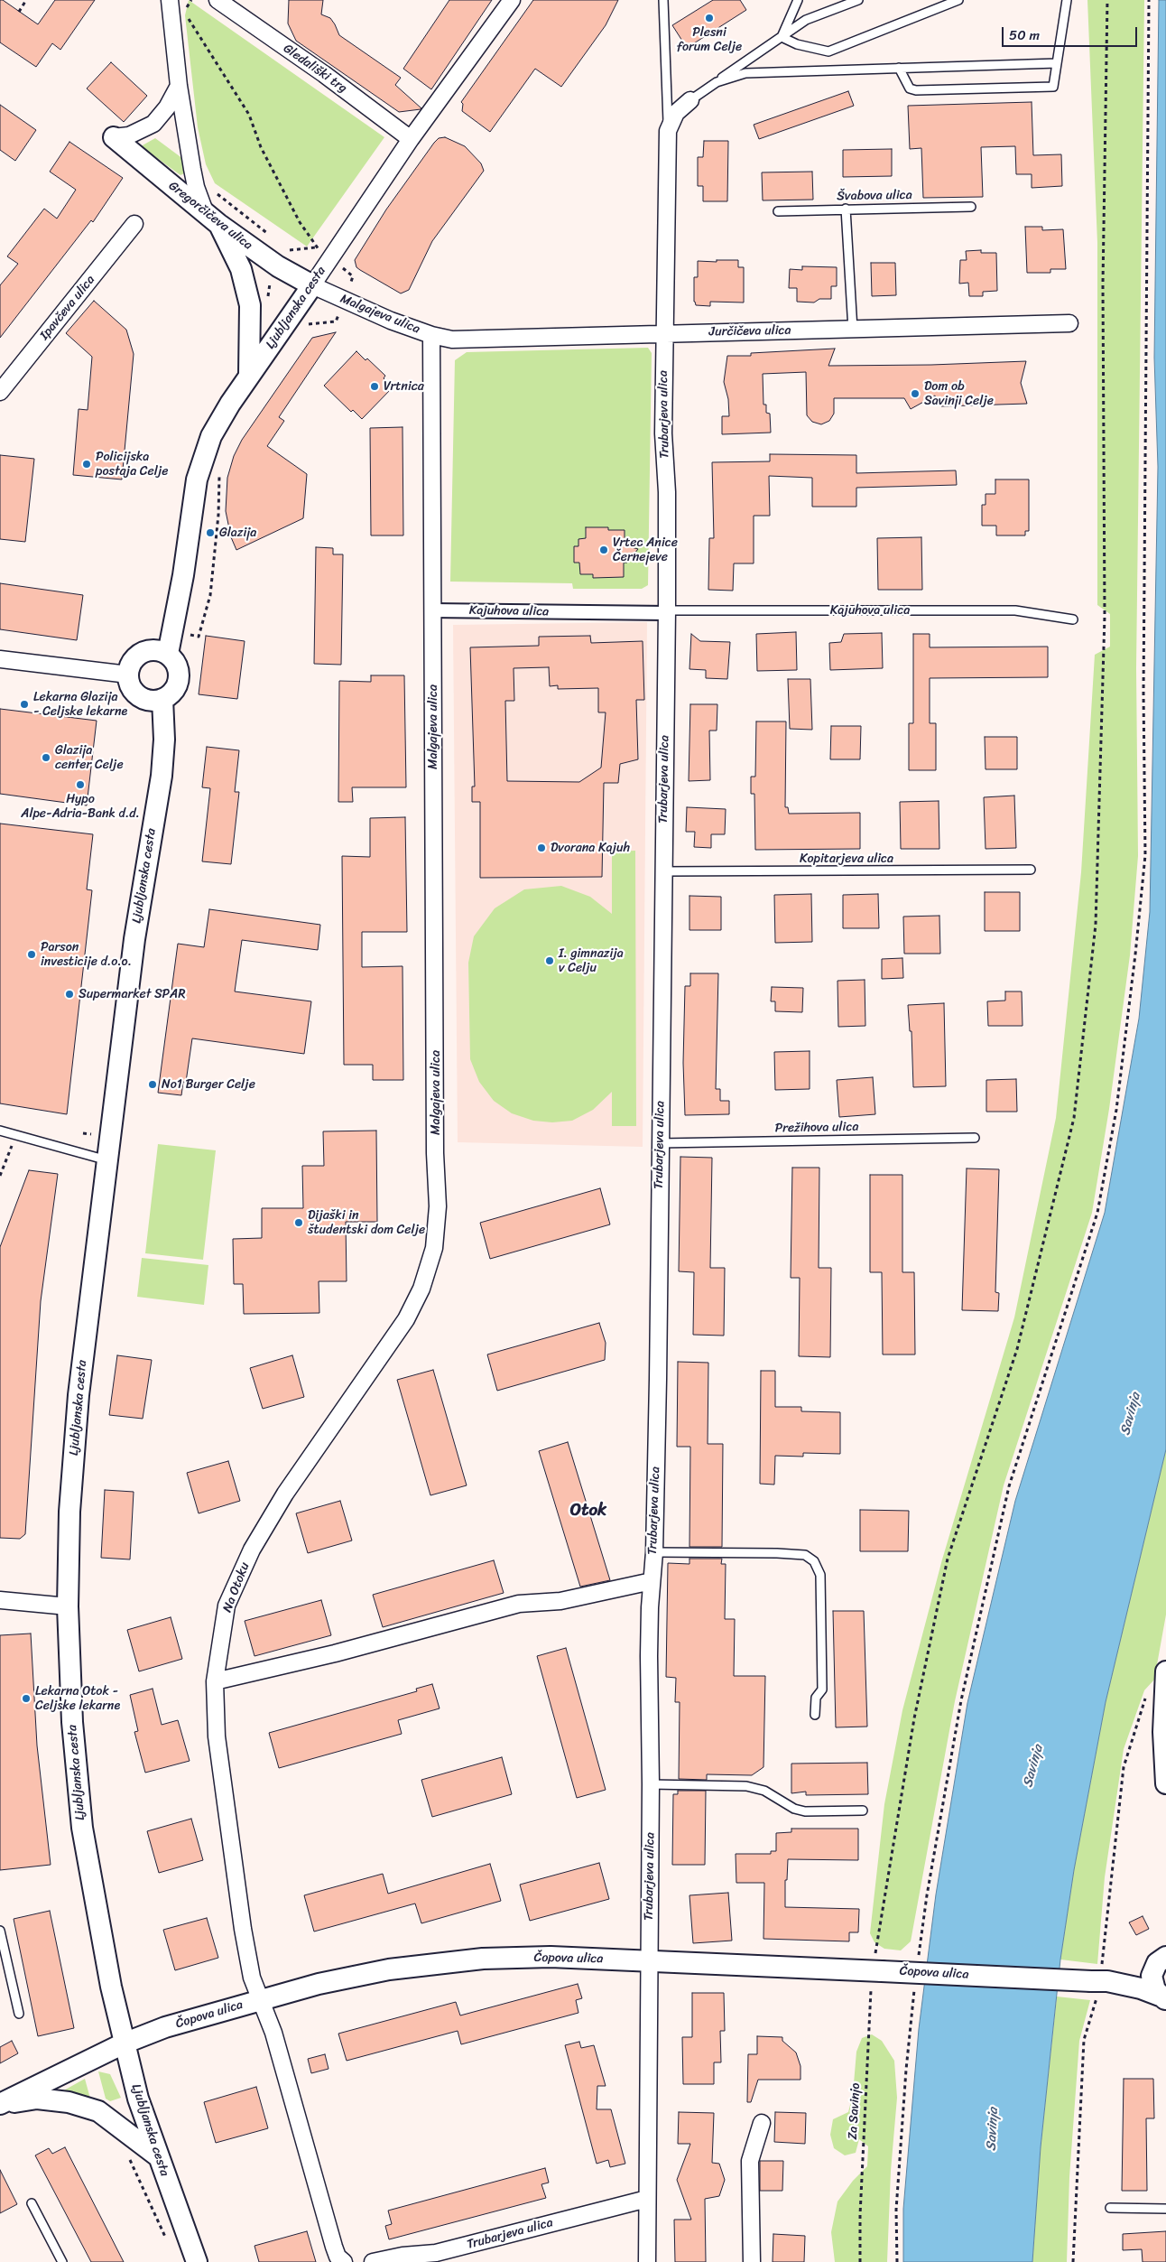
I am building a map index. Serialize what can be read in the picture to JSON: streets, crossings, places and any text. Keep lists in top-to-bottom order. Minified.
{"streets":{"street":["Gledališki trg","Gregorčičeva ulica","Ipavčeva ulica","Ljubljanska cesta","Malgajeva ulica","Jurčičeva ulica","Trubarjeva ulica","Kajuhova ulica","Na Otoku","Čopova ulica"],"lane":["Švabova ulica","Kopitarjeva ulica","Prežihova ulica"],"path":["Za Savinjo"]},"crossings":[["Gledališki trg","Ljubljanska cesta"],["Gregorčičeva ulica","Ljubljanska cesta"],["Gregorčičeva ulica","Malgajeva ulica"],["Ljubljanska cesta","Malgajeva ulica"],["Ljubljanska cesta","Čopova ulica"],["Malgajeva ulica","Jurčičeva ulica"],["Malgajeva ulica","Kajuhova ulica"],["Malgajeva ulica","Na Otoku"],["Jurčičeva ulica","Trubarjeva ulica"],["Trubarjeva ulica","Kajuhova ulica"],["Trubarjeva ulica","Kopitarjeva ulica"],["Trubarjeva ulica","Prežihova ulica"],["Trubarjeva ulica","Čopova ulica"],["Na Otoku","Čopova ulica"],["Čopova ulica","Za Savinjo"]],"districts":["Otok"],"water":["Savinja"],"places":["Plesni forum Celje","Vrtnica","Dom ob Savinji Celje","Policijska postaja Celje","Glazija","Vrtec Anice Černejeve","Lekarna Glazija - Celjske lekarne","Glazija center Celje","Hypo Alpe-Adria-Bank d.d.","Dvorana Kajuh","Parson investicije d.o.o.","I. gimnazija v Celju","Supermarket SPAR","No1 Burger Celje","Dijaški in študentski dom Celje","Lekarna Otok - Celjske lekarne"],"scale_bar":"50 m"}
